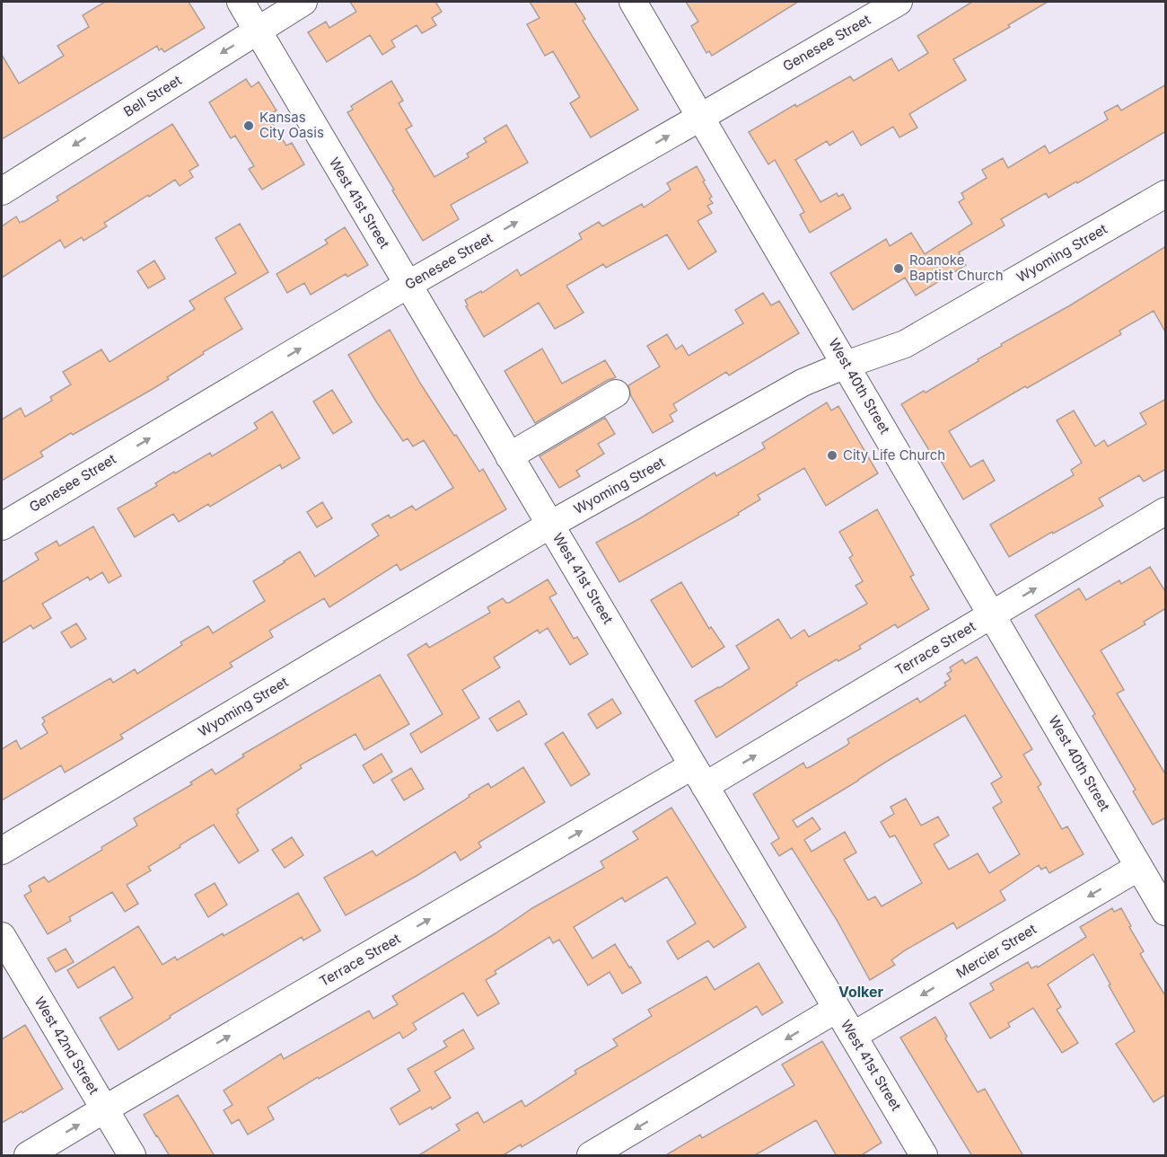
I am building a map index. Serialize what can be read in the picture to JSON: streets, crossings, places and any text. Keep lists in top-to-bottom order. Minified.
{"streets":{"street":["Genesee Street","Bell Street","West 41st Street","Wyoming Street","West 40th Street","Terrace Street","Mercier Street","West 42nd Street"]},"crossings":[["Genesee Street","West 41st Street"],["Genesee Street","West 40th Street"],["Bell Street","West 41st Street"],["West 41st Street","Wyoming Street"],["West 41st Street","Terrace Street"],["West 41st Street","Mercier Street"],["Wyoming Street","West 40th Street"],["West 40th Street","Terrace Street"],["West 40th Street","Mercier Street"],["Terrace Street","West 42nd Street"]],"one_way":["Genesee Street","Bell Street","Terrace Street","Mercier Street"],"districts":["Volker"],"places":["Kansas City Oasis","Roanoke Baptist Church","City Life Church"]}
